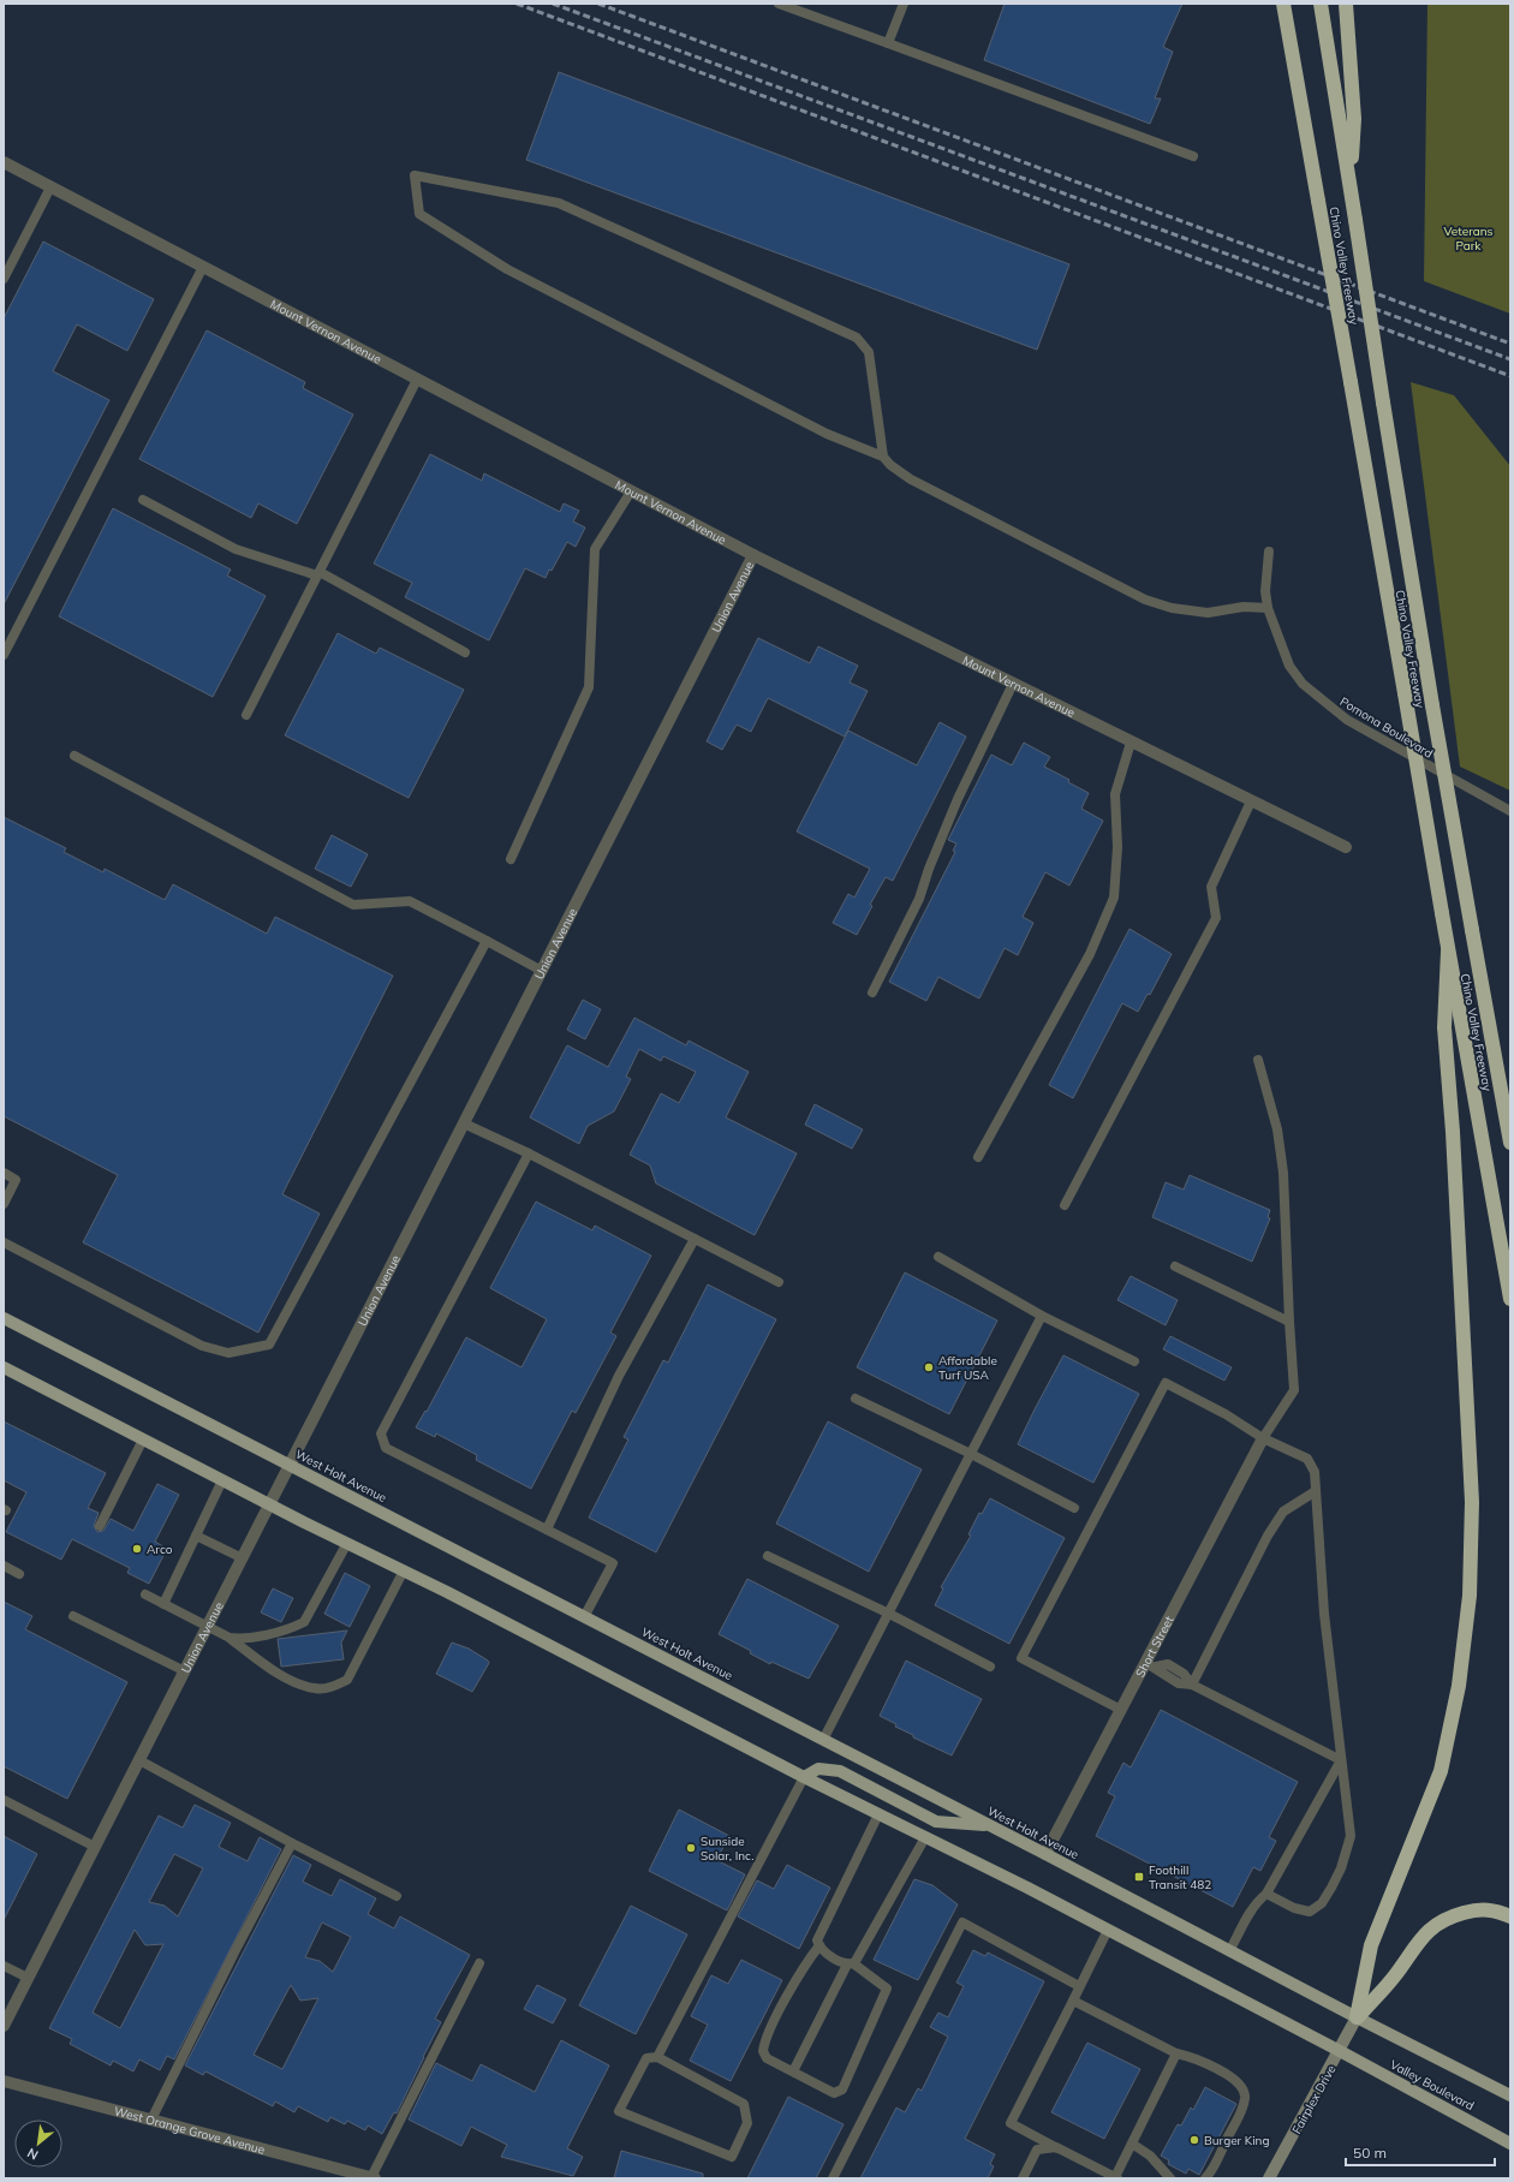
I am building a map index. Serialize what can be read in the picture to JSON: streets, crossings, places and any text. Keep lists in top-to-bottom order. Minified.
{"streets":{"highway":["Chino Valley Freeway"],"main road":["West Holt Avenue","Valley Boulevard","Fairplex Drive"],"street":["Mount Vernon Avenue","Union Avenue","Short Street","West Orange Grove Avenue"],"lane":["Pomona Boulevard"]},"crossings":[["Mount Vernon Avenue","Union Avenue"],["Union Avenue","West Holt Avenue"],["West Holt Avenue","Short Street"],["West Holt Avenue","Valley Boulevard"],["West Holt Avenue","Fairplex Drive"],["Valley Boulevard","Fairplex Drive"]],"parks":["Veterans Park"],"places":{"other":["Affordable Turf USA","Arco","Sunside Solar, Inc.","Burger King"],"transit":["Foothill Transit 482"]},"scale_bar":"50 m","north":"bottom left"}
